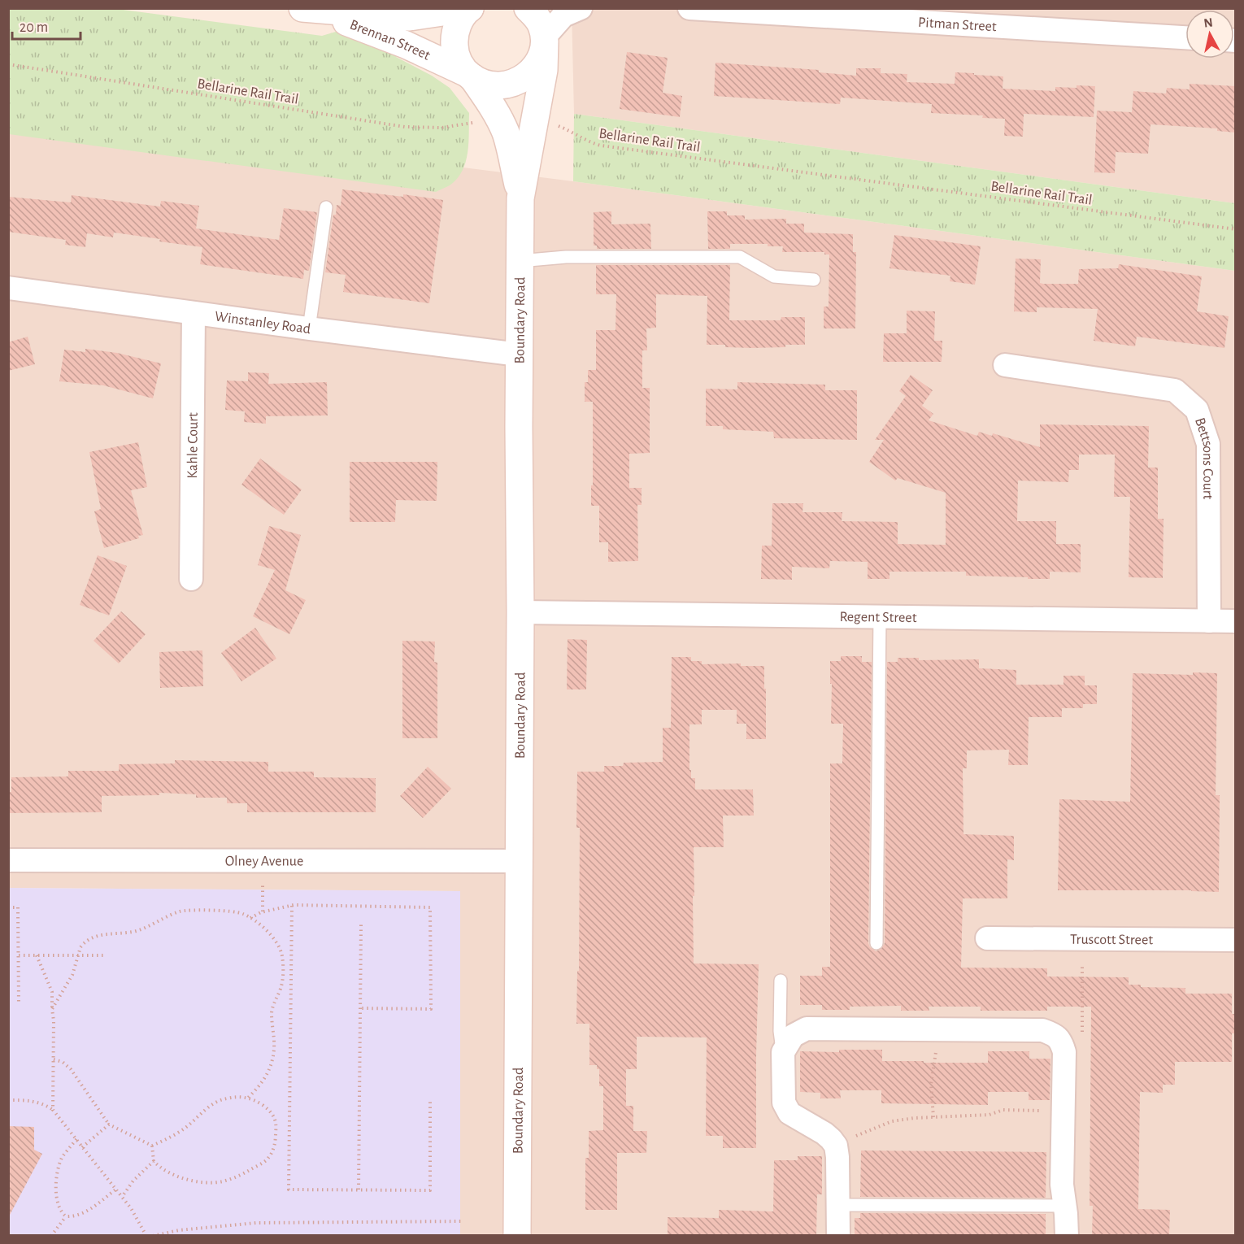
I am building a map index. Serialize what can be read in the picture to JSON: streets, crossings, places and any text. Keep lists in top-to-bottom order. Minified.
{"streets":{"main road":["Brennan Street","Boundary Road"],"street":["Pitman Street","Winstanley Road","Kahle Court","Bettsons Court","Regent Street","Olney Avenue","Truscott Street"],"path":["Bellarine Rail Trail"]},"crossings":[["Brennan Street","Boundary Road"],["Bellarine Rail Trail","Boundary Road"],["Boundary Road","Winstanley Road"],["Boundary Road","Regent Street"],["Boundary Road","Olney Avenue"],["Winstanley Road","Kahle Court"],["Bettsons Court","Regent Street"]],"scale_bar":"20 m","north":"top"}
